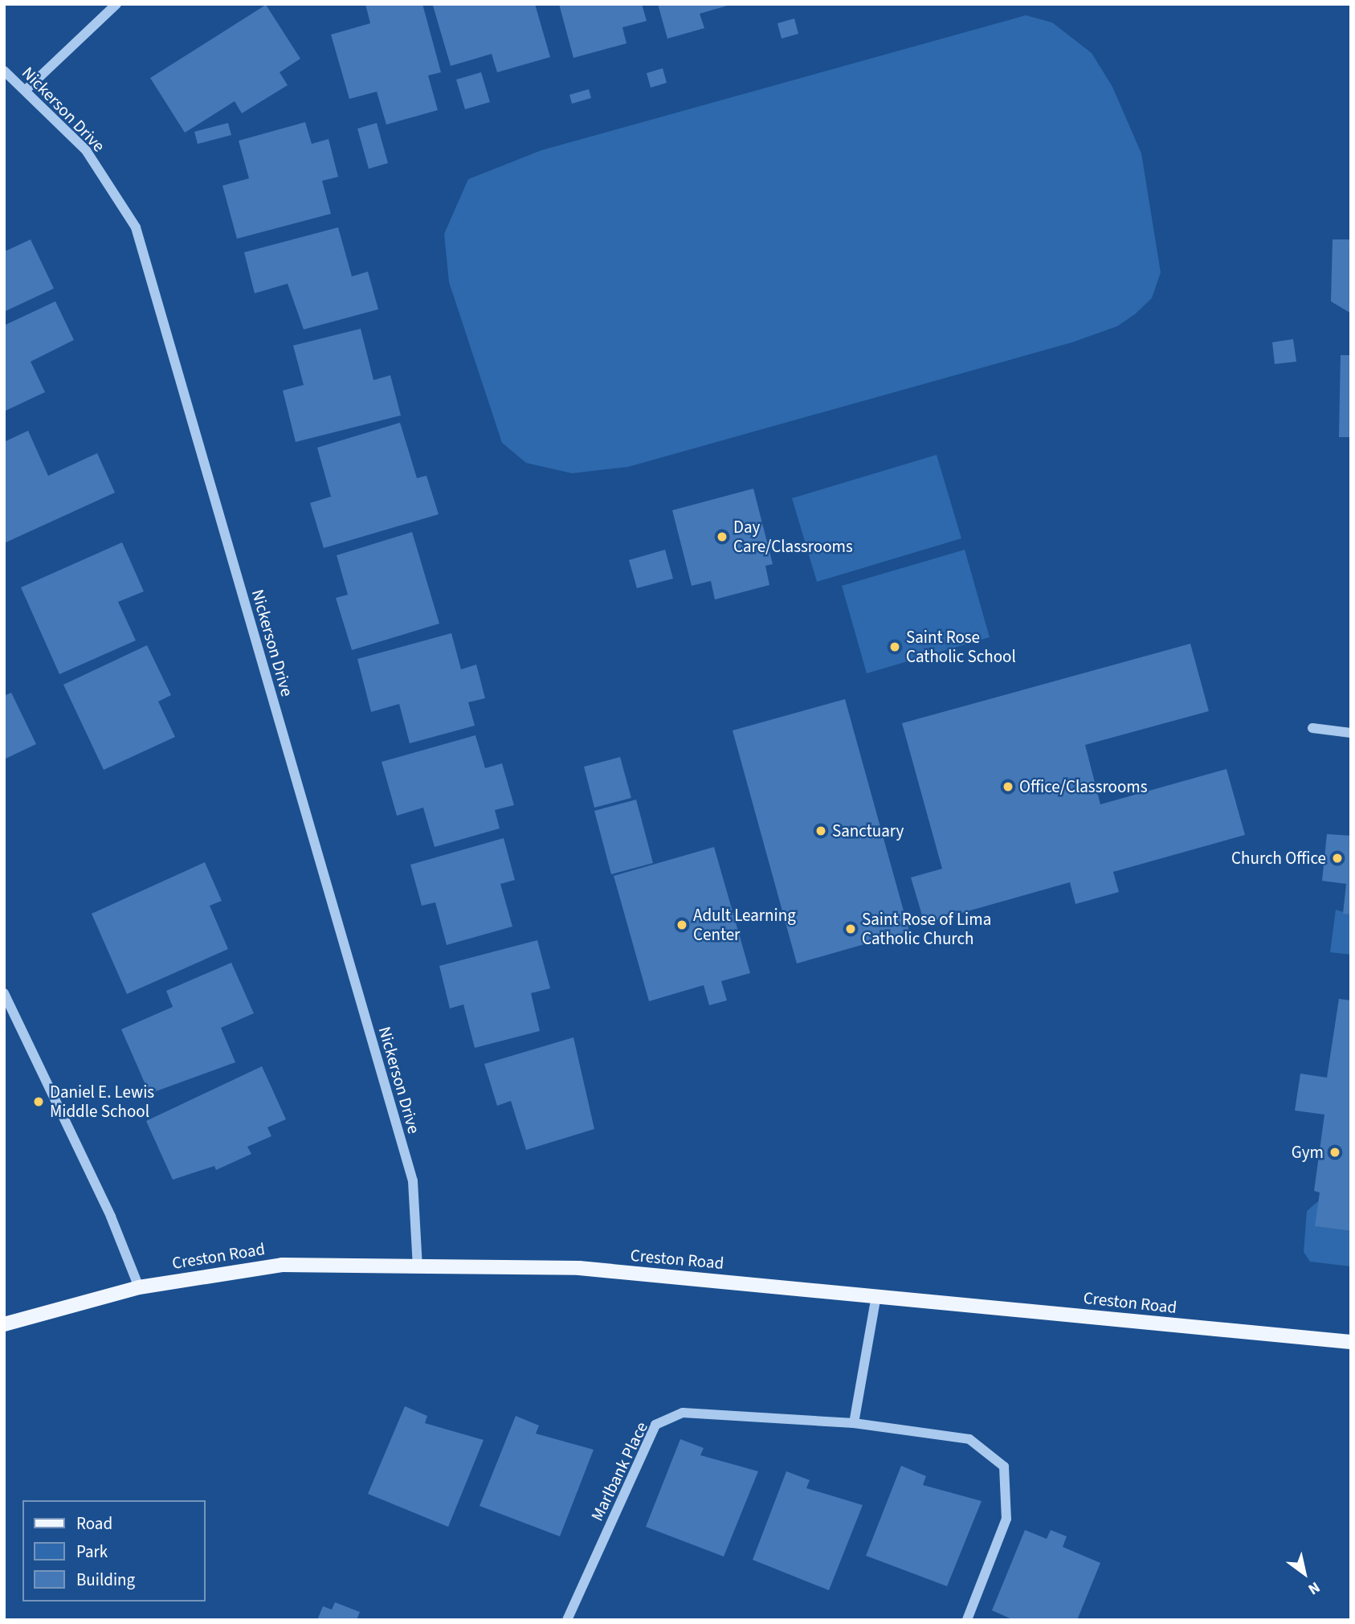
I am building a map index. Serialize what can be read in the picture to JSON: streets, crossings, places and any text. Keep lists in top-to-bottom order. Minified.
{"streets":{"main road":["Creston Road"],"street":["Nickerson Drive","Marlbank Place"]},"crossings":[["Nickerson Drive","Creston Road"]],"places":["Day Care/Classrooms","Saint Rose Catholic School","Office/Classrooms","Sanctuary","Church Office","Adult Learning Center","Saint Rose of Lima Catholic Church","Daniel E. Lewis Middle School","Gym"],"legend":["Road","Park","Building"],"north":"bottom right"}
